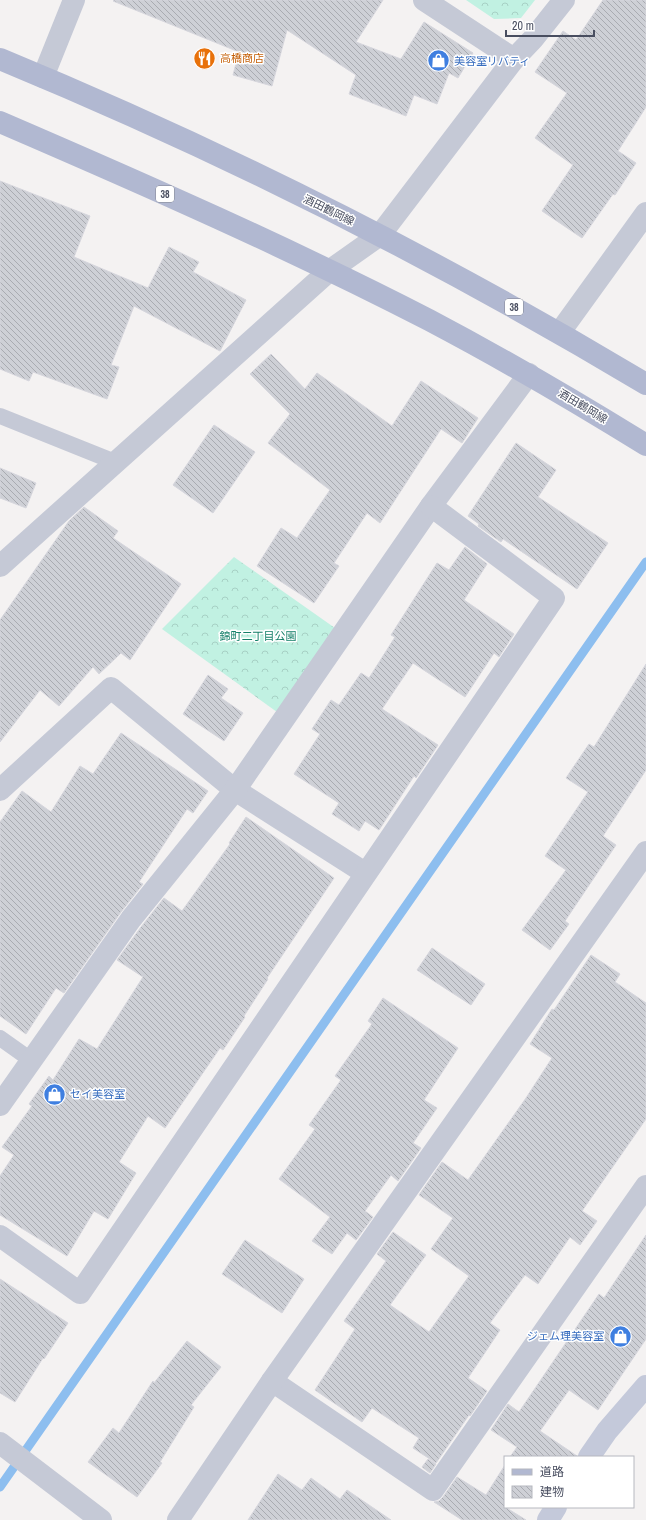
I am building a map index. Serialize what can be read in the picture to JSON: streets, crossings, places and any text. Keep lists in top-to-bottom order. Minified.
{"streets":{"main road":["38","酒田鶴岡線"]},"parks":["錦町二丁目公園"],"places":{"restaurant":["高橋商店"],"shop":["美容室リバティ","セイ美容室","ジェム理美容室"]},"legend":["道路","建物"],"scale_bar":"20 m"}
